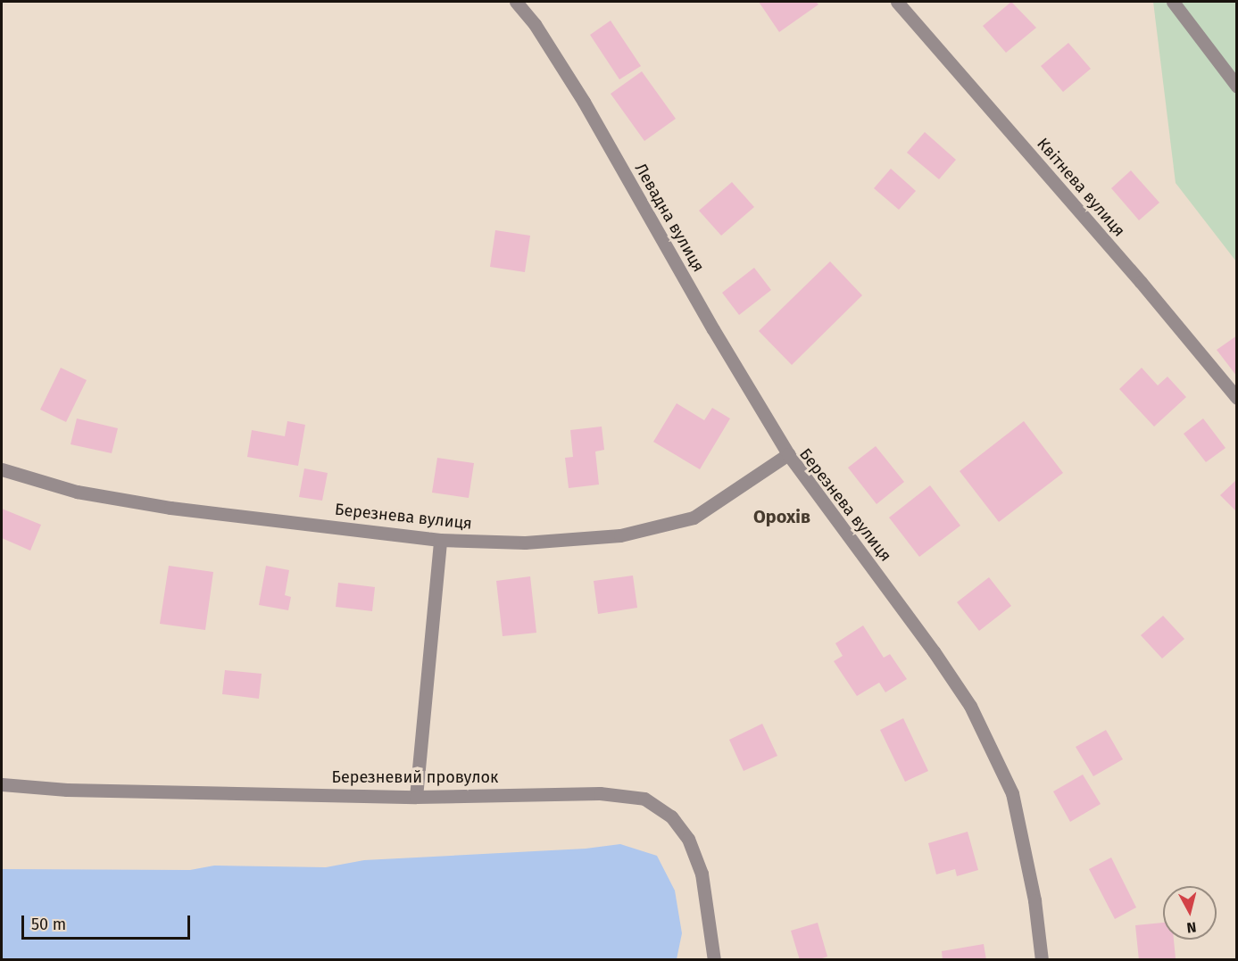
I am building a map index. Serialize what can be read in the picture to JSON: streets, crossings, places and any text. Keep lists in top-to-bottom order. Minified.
{"streets":{"street":["Квітнева вулиця","Левадна вулиця","Березнева вулиця","Березневий провулок"]},"crossings":[["Левадна вулиця","Березнева вулиця"]],"districts":["Орохів"],"scale_bar":"50 m","north":"bottom"}
